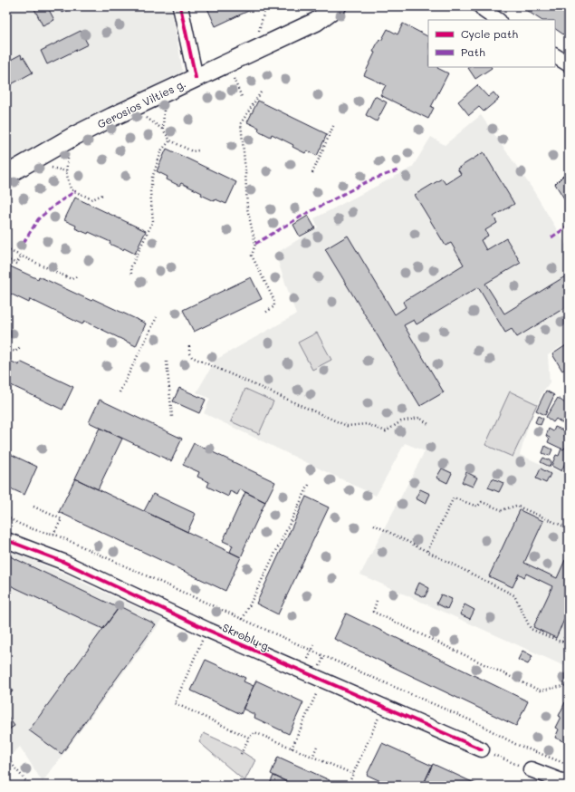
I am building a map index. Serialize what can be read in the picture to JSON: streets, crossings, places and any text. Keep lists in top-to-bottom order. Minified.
{"streets":{"main road":["Gerosios Vilties g."],"street":["Skroblų g."]},"legend":["Cycle path","Path"]}
